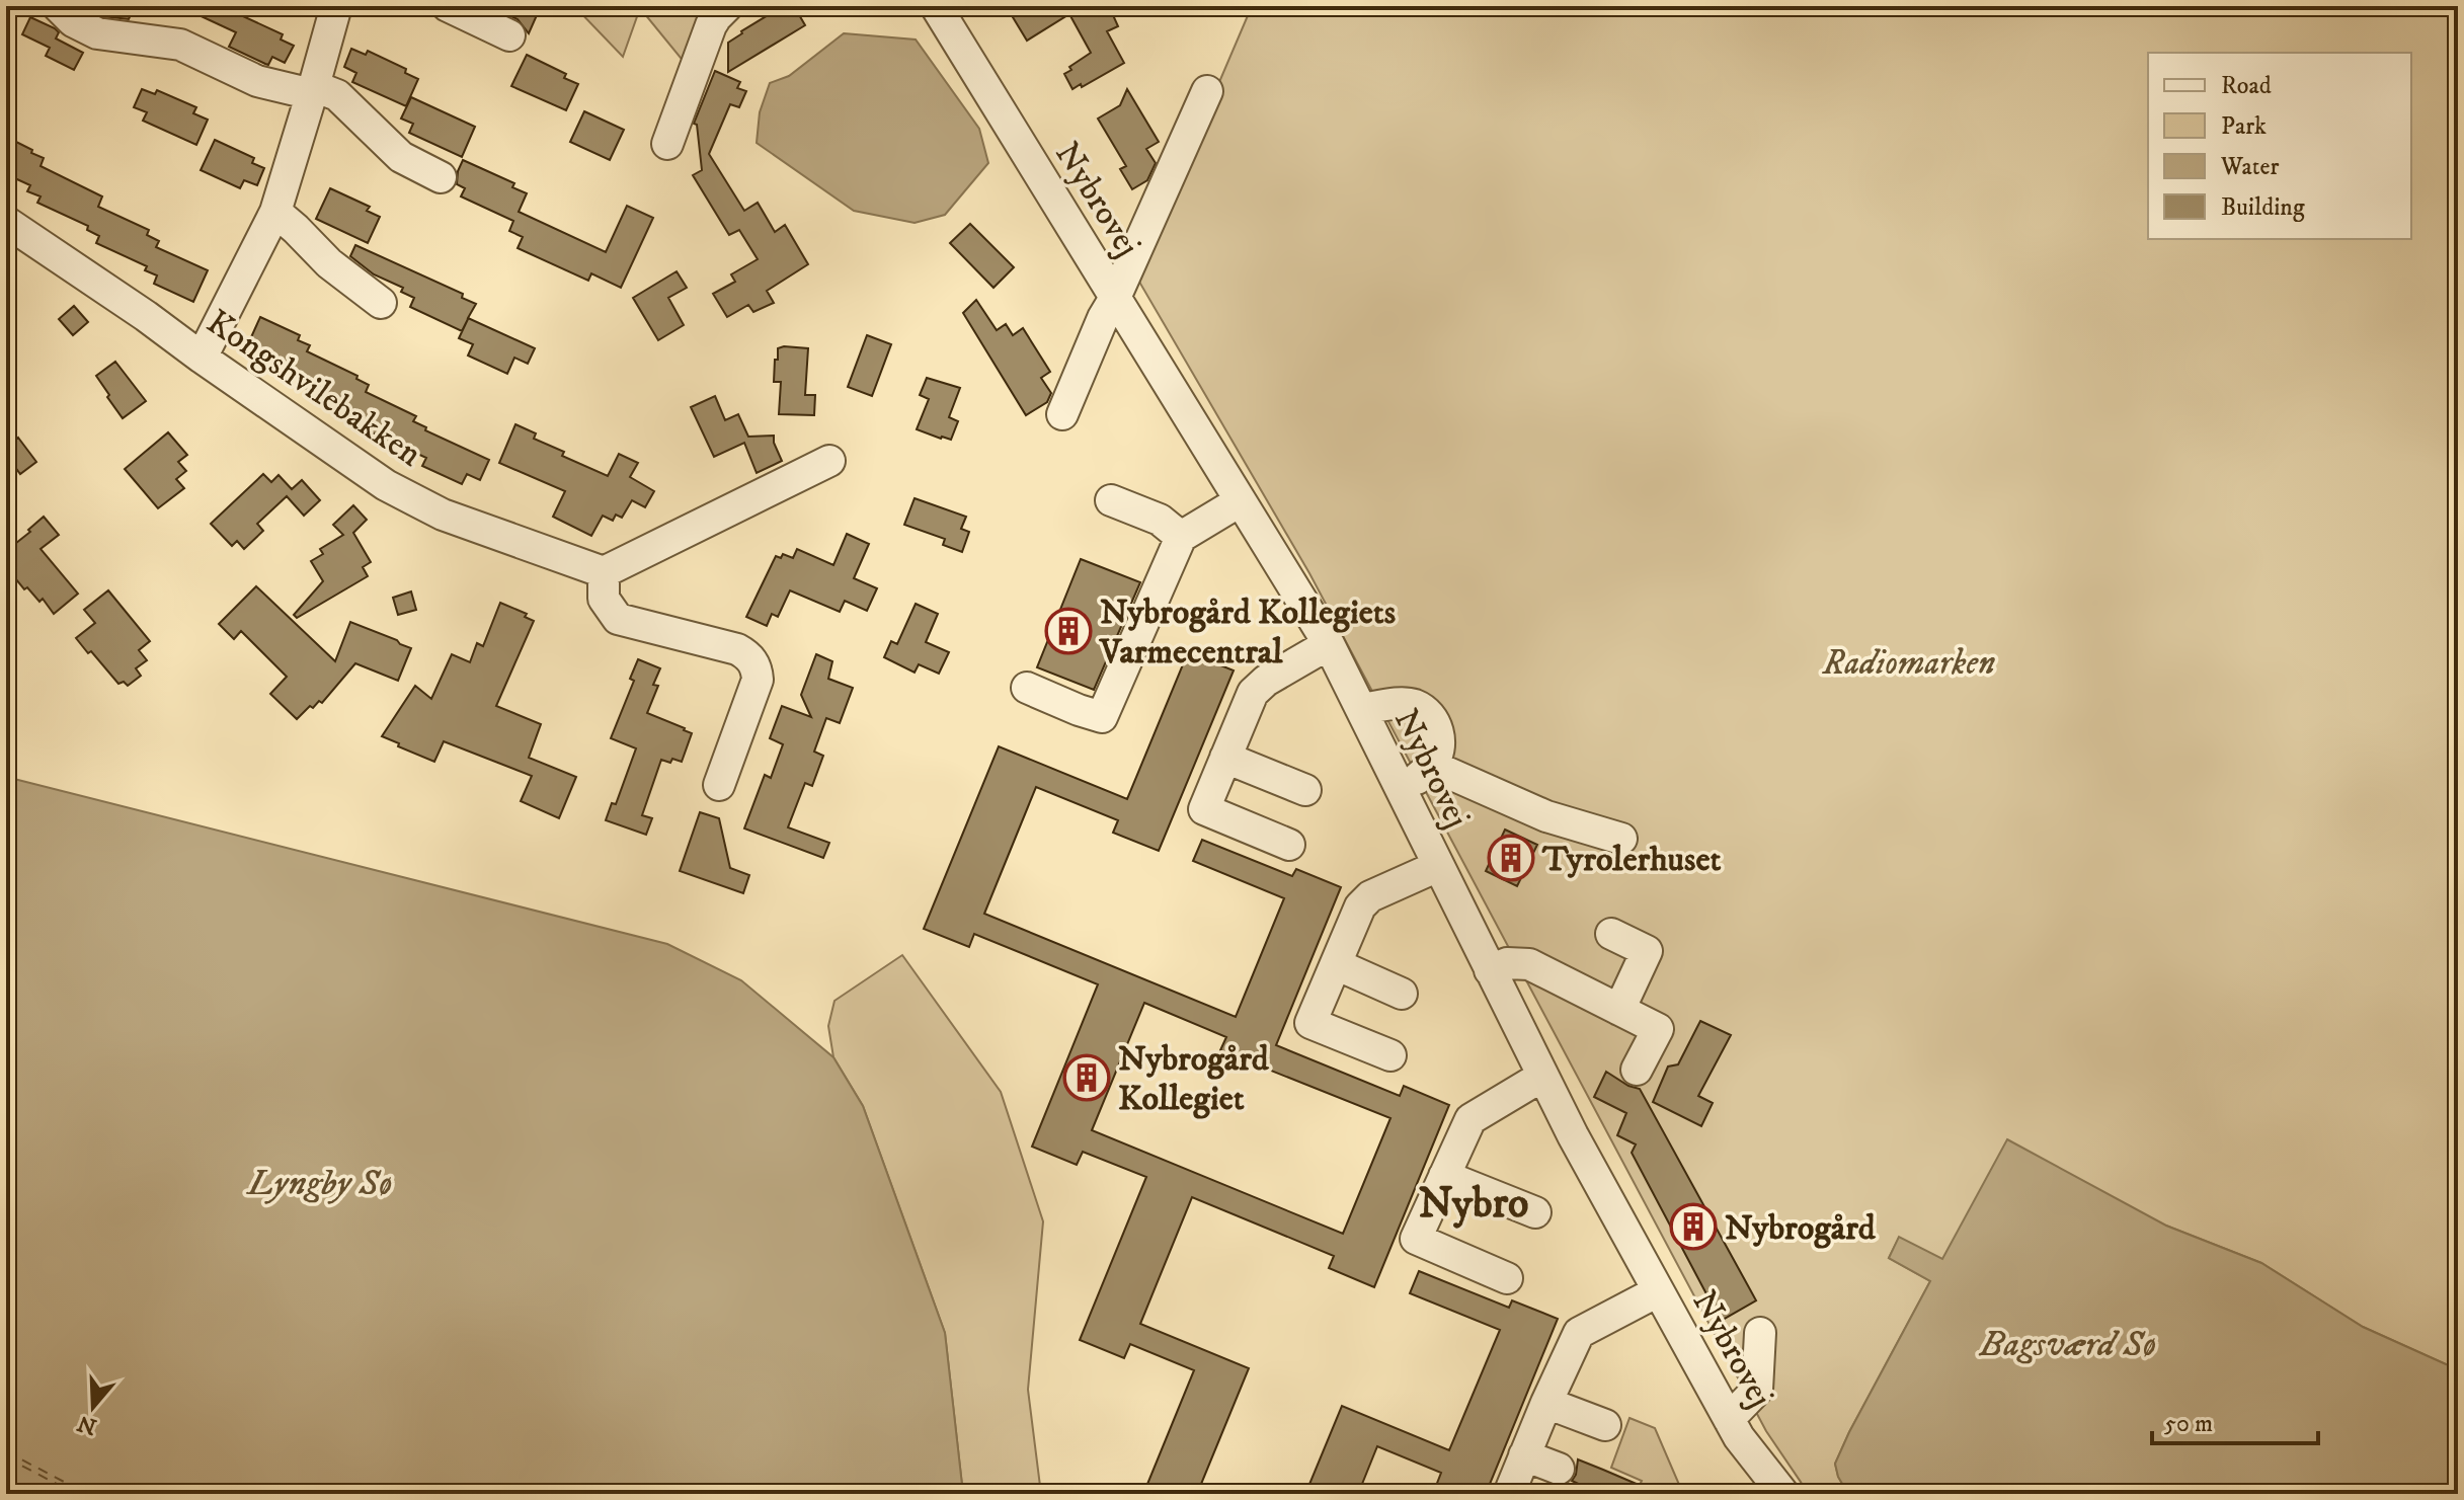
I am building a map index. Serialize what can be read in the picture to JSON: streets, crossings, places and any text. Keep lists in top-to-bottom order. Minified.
{"streets":{"street":["Nybrovej","Kongshvilebakken"]},"districts":["Nybro"],"water":["Lyngby Sø","Bagsværd Sø"],"parks":["Radiomarken"],"places":{"building":["Nybrogård Kollegiets Varmecentral","Tyrolerhuset","Nybrogård Kollegiet","Nybrogård"]},"legend":["Road","Park","Water","Building"],"scale_bar":"50 m","north":"bottom"}
